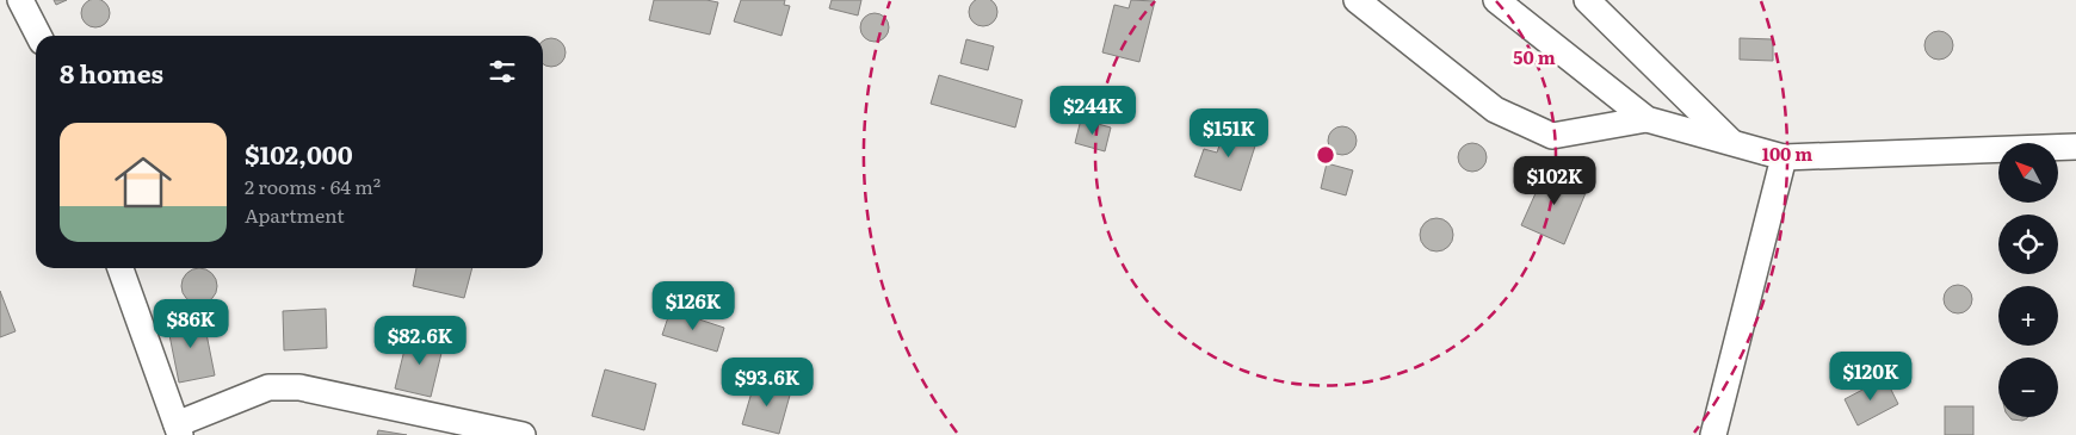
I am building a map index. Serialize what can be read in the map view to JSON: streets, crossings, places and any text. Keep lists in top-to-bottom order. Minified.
{"north":"top left","page":{"heading":"8 homes","price":["$244K","$151K","$102K","$126K","$86K","$82.6K","$120K","$93.6K"],"list":[{"name":"$102,000","note":"2 rooms · 64 m² · Apartment"}],"map_buttons":["+","−"]},"rings":["50 m","100 m"]}
